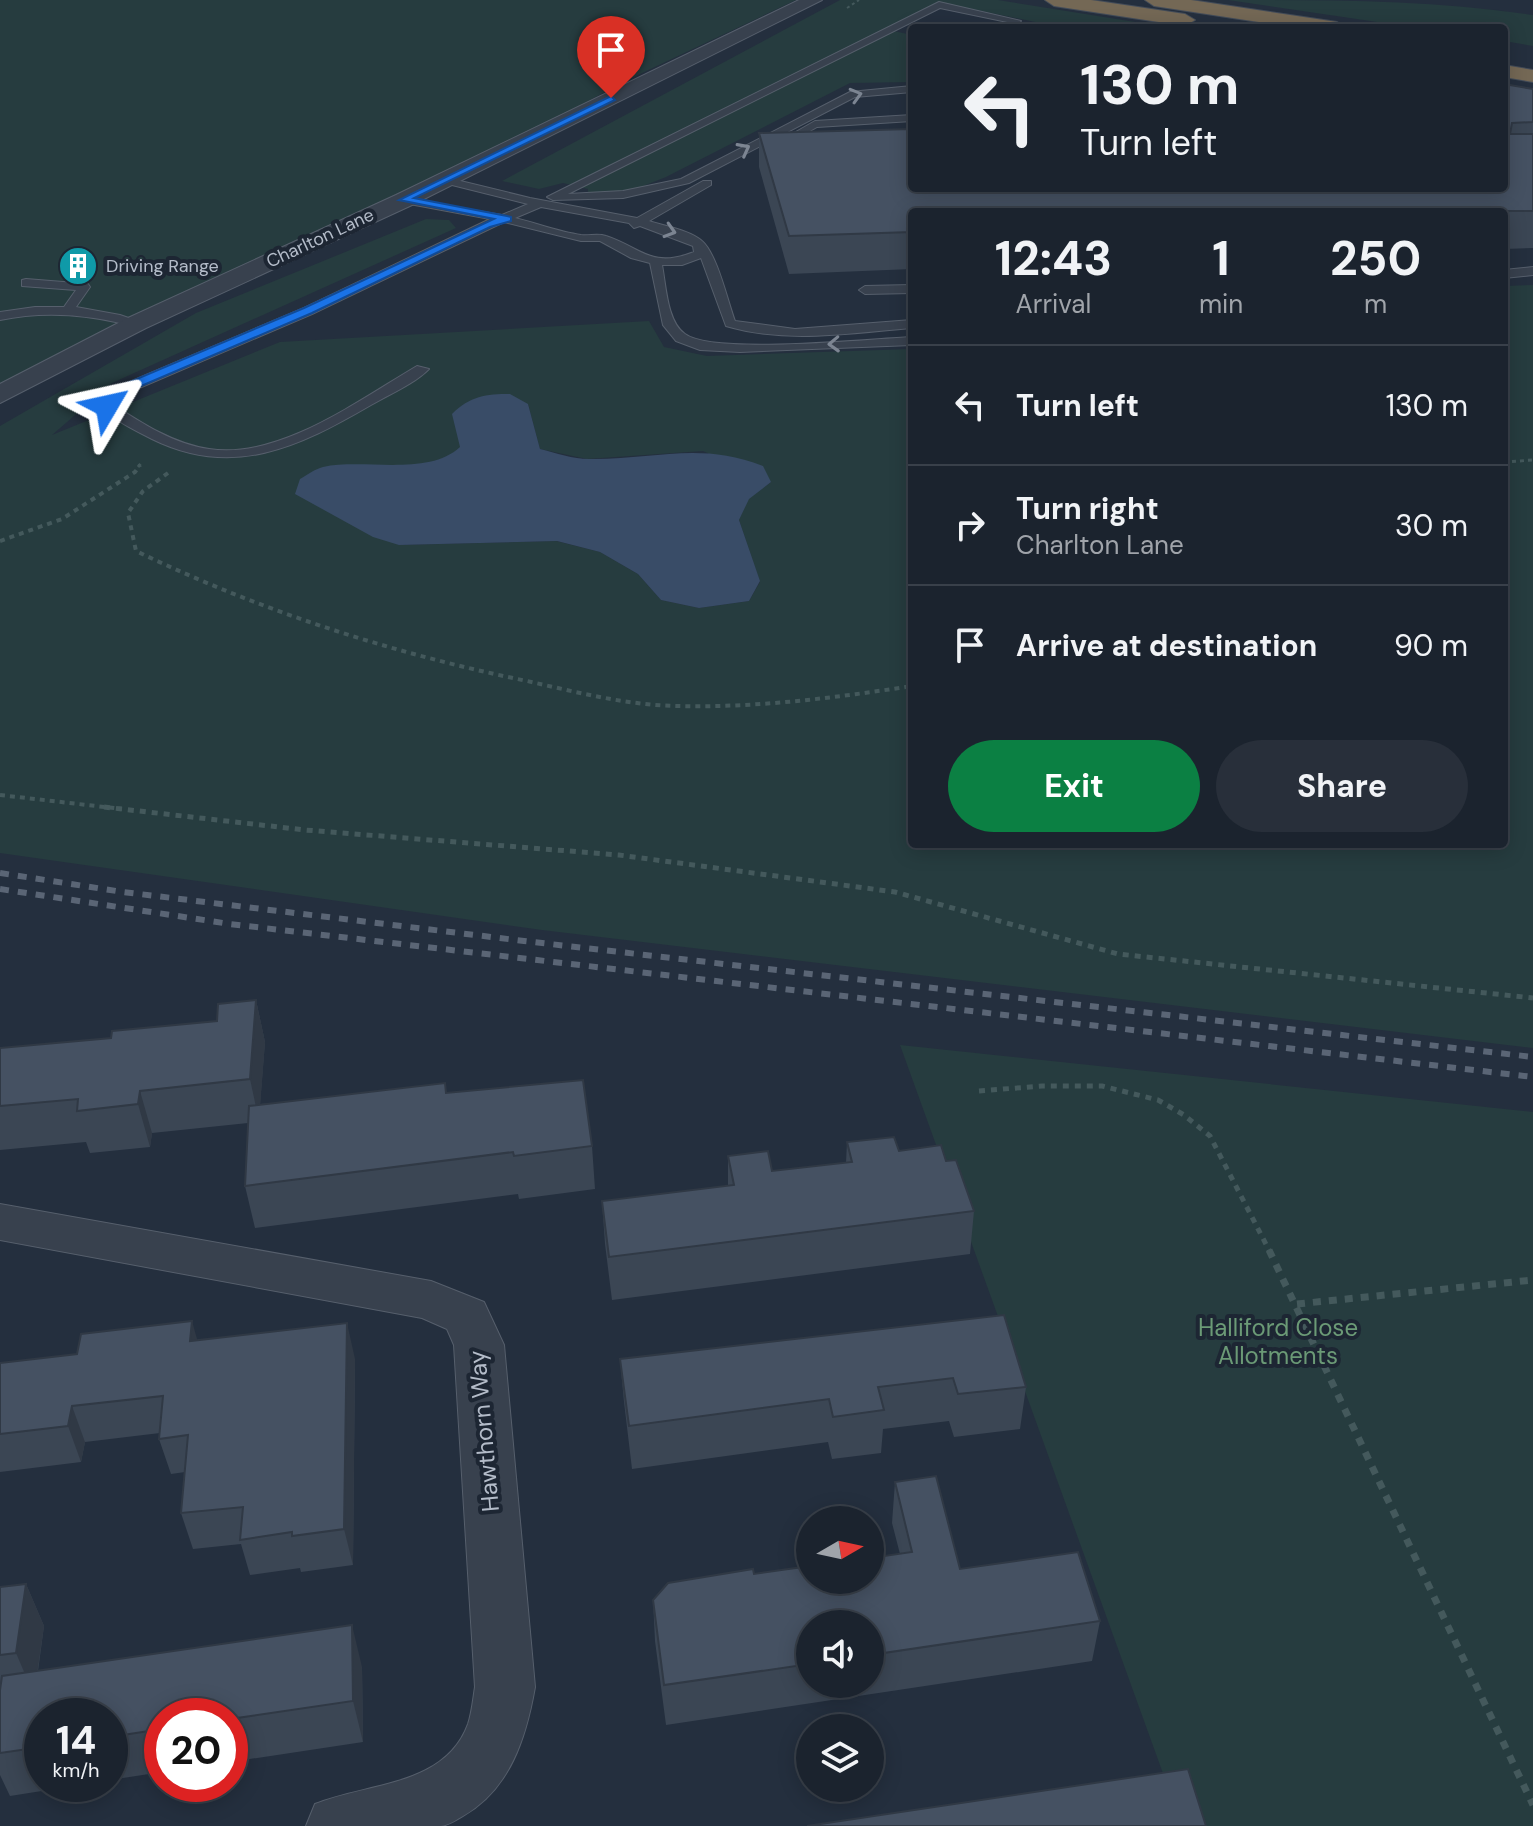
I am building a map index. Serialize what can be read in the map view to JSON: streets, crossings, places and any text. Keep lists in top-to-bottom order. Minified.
{"streets":{"street":["Charlton Lane","Hawthorn Way"]},"parks":["Halliford Close Allotments"],"places":{"building":["Driving Range"]},"north":"right","page":{"turn":["130 m","Turn left"],"eta":["12:43","Arrival","1","min","250","m"],"list":[{"name":"Turn left","value":"130 m"},{"name":"Turn right","note":"Charlton Lane","value":"30 m"},{"name":"Arrive at destination","value":"90 m"}],"buttons":["Exit","Share"],"speed":"14 km/h","limit":"20"}}
